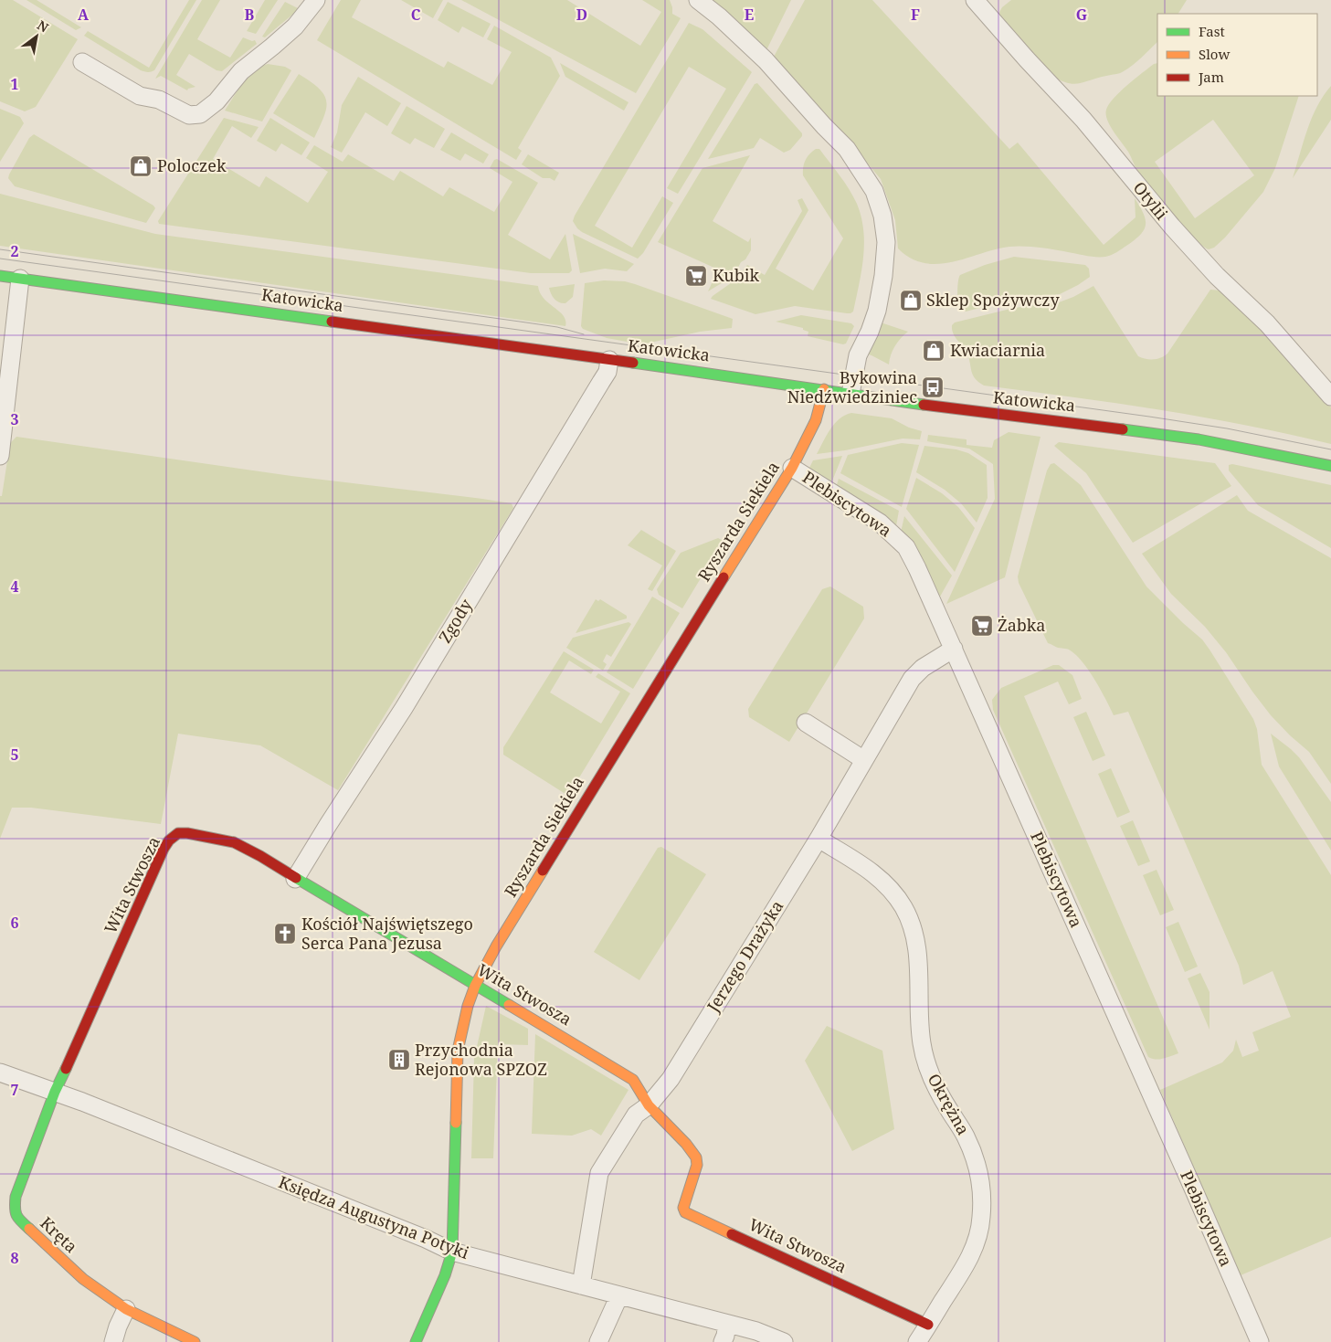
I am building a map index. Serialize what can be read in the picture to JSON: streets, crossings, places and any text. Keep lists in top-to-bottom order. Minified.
{"streets":{"street":["Otylii","Katowicka","Plebiscytowa","Ryszarda Siekiela","Zgody","Wita Stwosza","Jerzego Drażyka","Okrężna","Księdza Augustyna Potyki","Kręta"]},"crossings":[["Katowicka","Ryszarda Siekiela"],["Katowicka","Zgody"],["Plebiscytowa","Ryszarda Siekiela"],["Plebiscytowa","Jerzego Drażyka"],["Ryszarda Siekiela","Wita Stwosza"],["Ryszarda Siekiela","Księdza Augustyna Potyki"],["Zgody","Wita Stwosza"],["Wita Stwosza","Jerzego Drażyka"],["Wita Stwosza","Okrężna"],["Wita Stwosza","Księdza Augustyna Potyki"],["Wita Stwosza","Kręta"],["Jerzego Drażyka","Okrężna"],["Jerzego Drażyka","Księdza Augustyna Potyki"],["Księdza Augustyna Potyki","Kręta"]],"places":{"shop":["Poloczek","Sklep Spożywczy","Kwiaciarnia"],"supermarket":["Kubik","Żabka"],"bus stop":["Bykowina Niedźwiedziniec"],"church":["Kościół Najświętszego Serca Pana Jezusa"],"building":["Przychodnia Rejonowa SPZOZ"]},"legend":["Fast","Slow","Jam"],"north":"top right","grid":{"columns":["A","B","C","D","E","F","G"],"rows":["1","2","3","4","5","6","7","8"]}}
